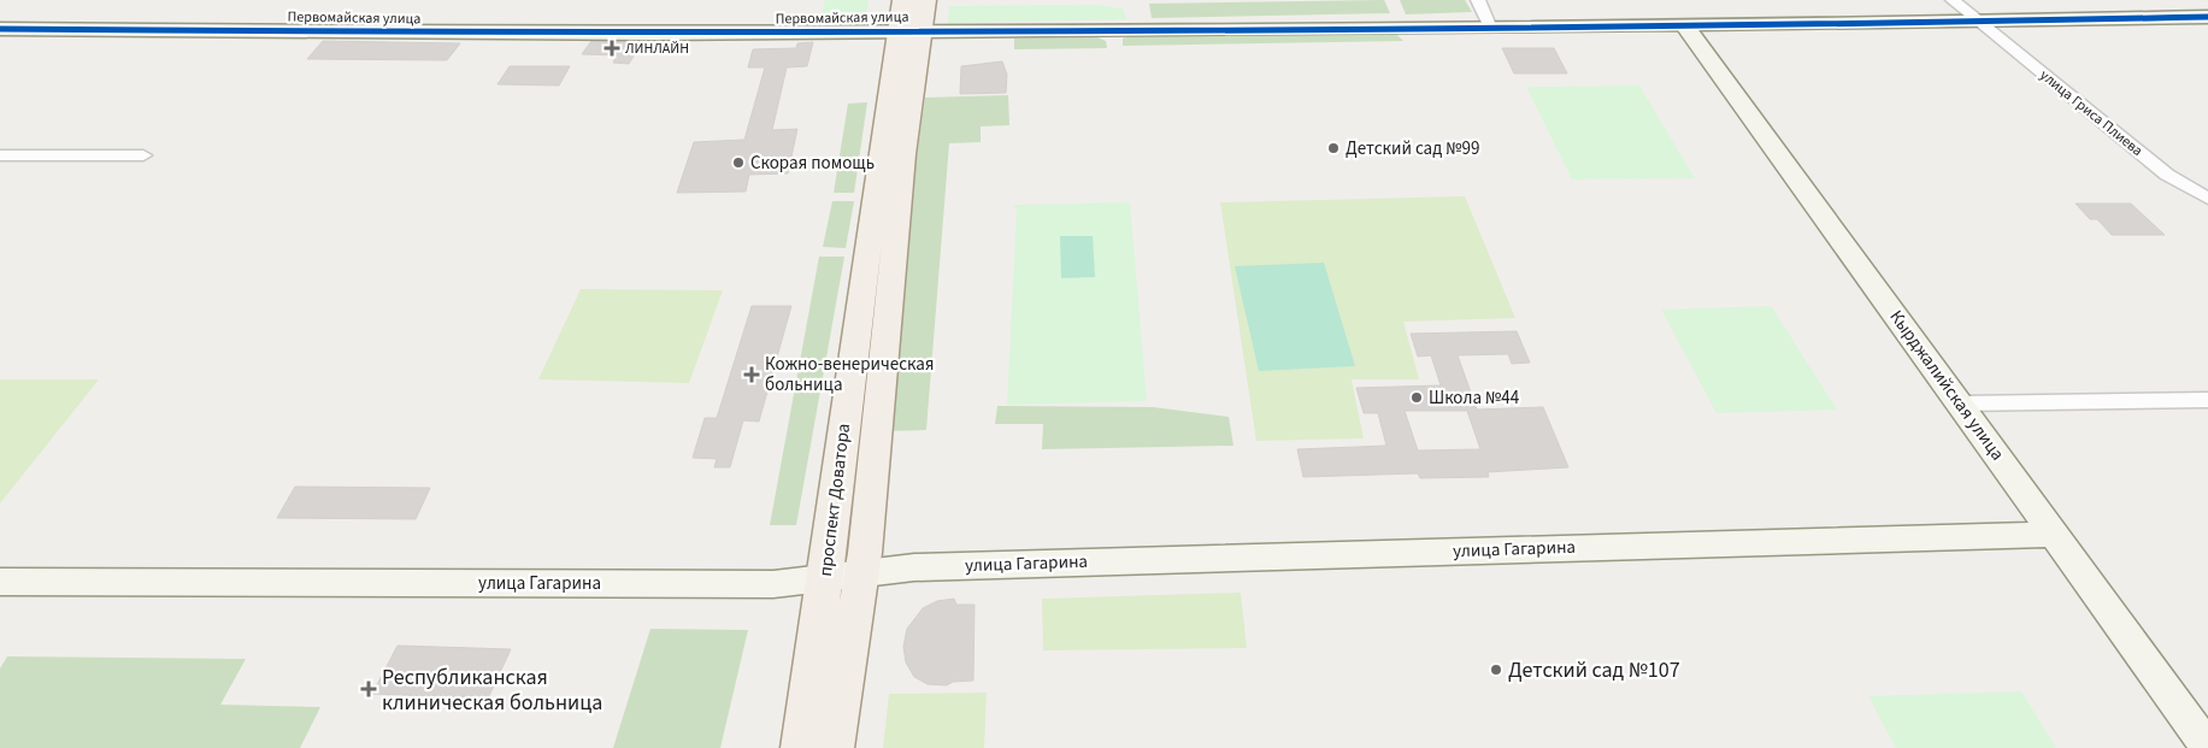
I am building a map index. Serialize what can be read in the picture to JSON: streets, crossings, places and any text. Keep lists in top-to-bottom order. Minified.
{"streets":{"main road":["проспект Доватора"],"street":["Первомайская улица","улица Гриса Плиева","Кырджалийская улица","улица Гагарина"]},"crossings":[["Первомайская улица","улица Гриса Плиева"],["Первомайская улица","Кырджалийская улица"],["Первомайская улица","проспект Доватора"],["Кырджалийская улица","улица Гагарина"],["проспект Доватора","улица Гагарина"]],"places":{"health":["ЛИНЛАЙН","Кожно-венерическая больница","Республиканская клиническая больница"],"other":["Детский сад №99","Скорая помощь","Школа №44","Детский сад №107"]}}
